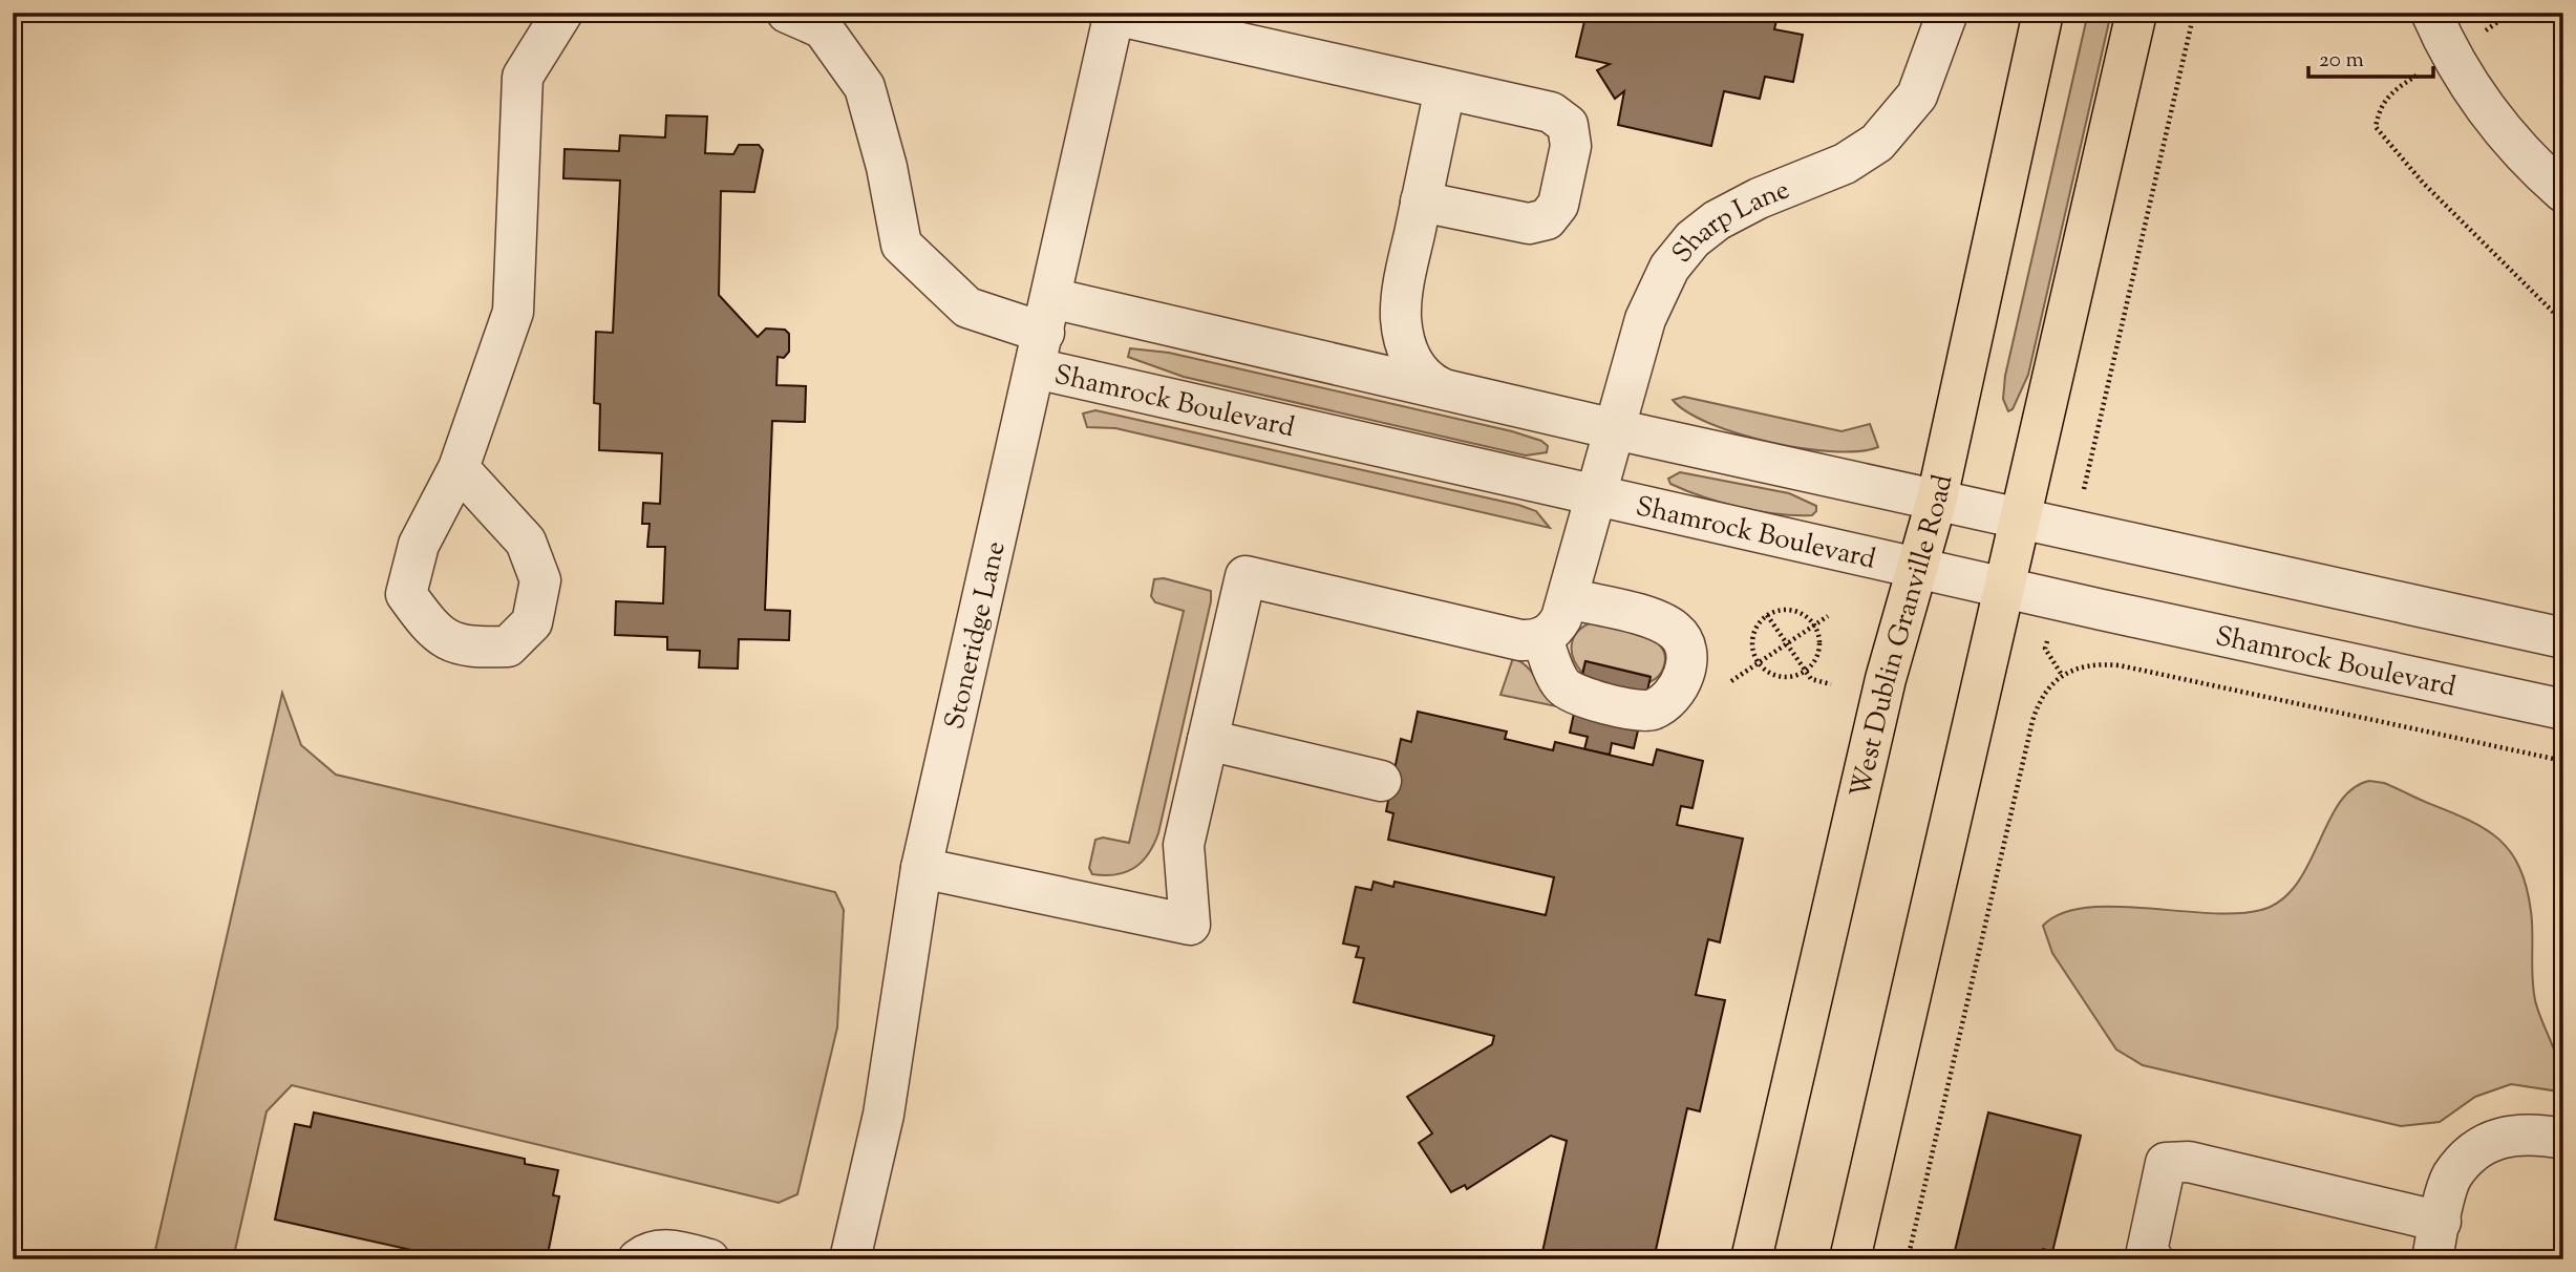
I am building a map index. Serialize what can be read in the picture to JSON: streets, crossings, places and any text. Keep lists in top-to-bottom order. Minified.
{"streets":{"main road":["West Dublin Granville Road"],"street":["Sharp Lane","Shamrock Boulevard","Stoneridge Lane"]},"crossings":[["Sharp Lane","Shamrock Boulevard"],["Shamrock Boulevard","Stoneridge Lane"],["Shamrock Boulevard","West Dublin Granville Road"]],"scale_bar":"20 m"}
